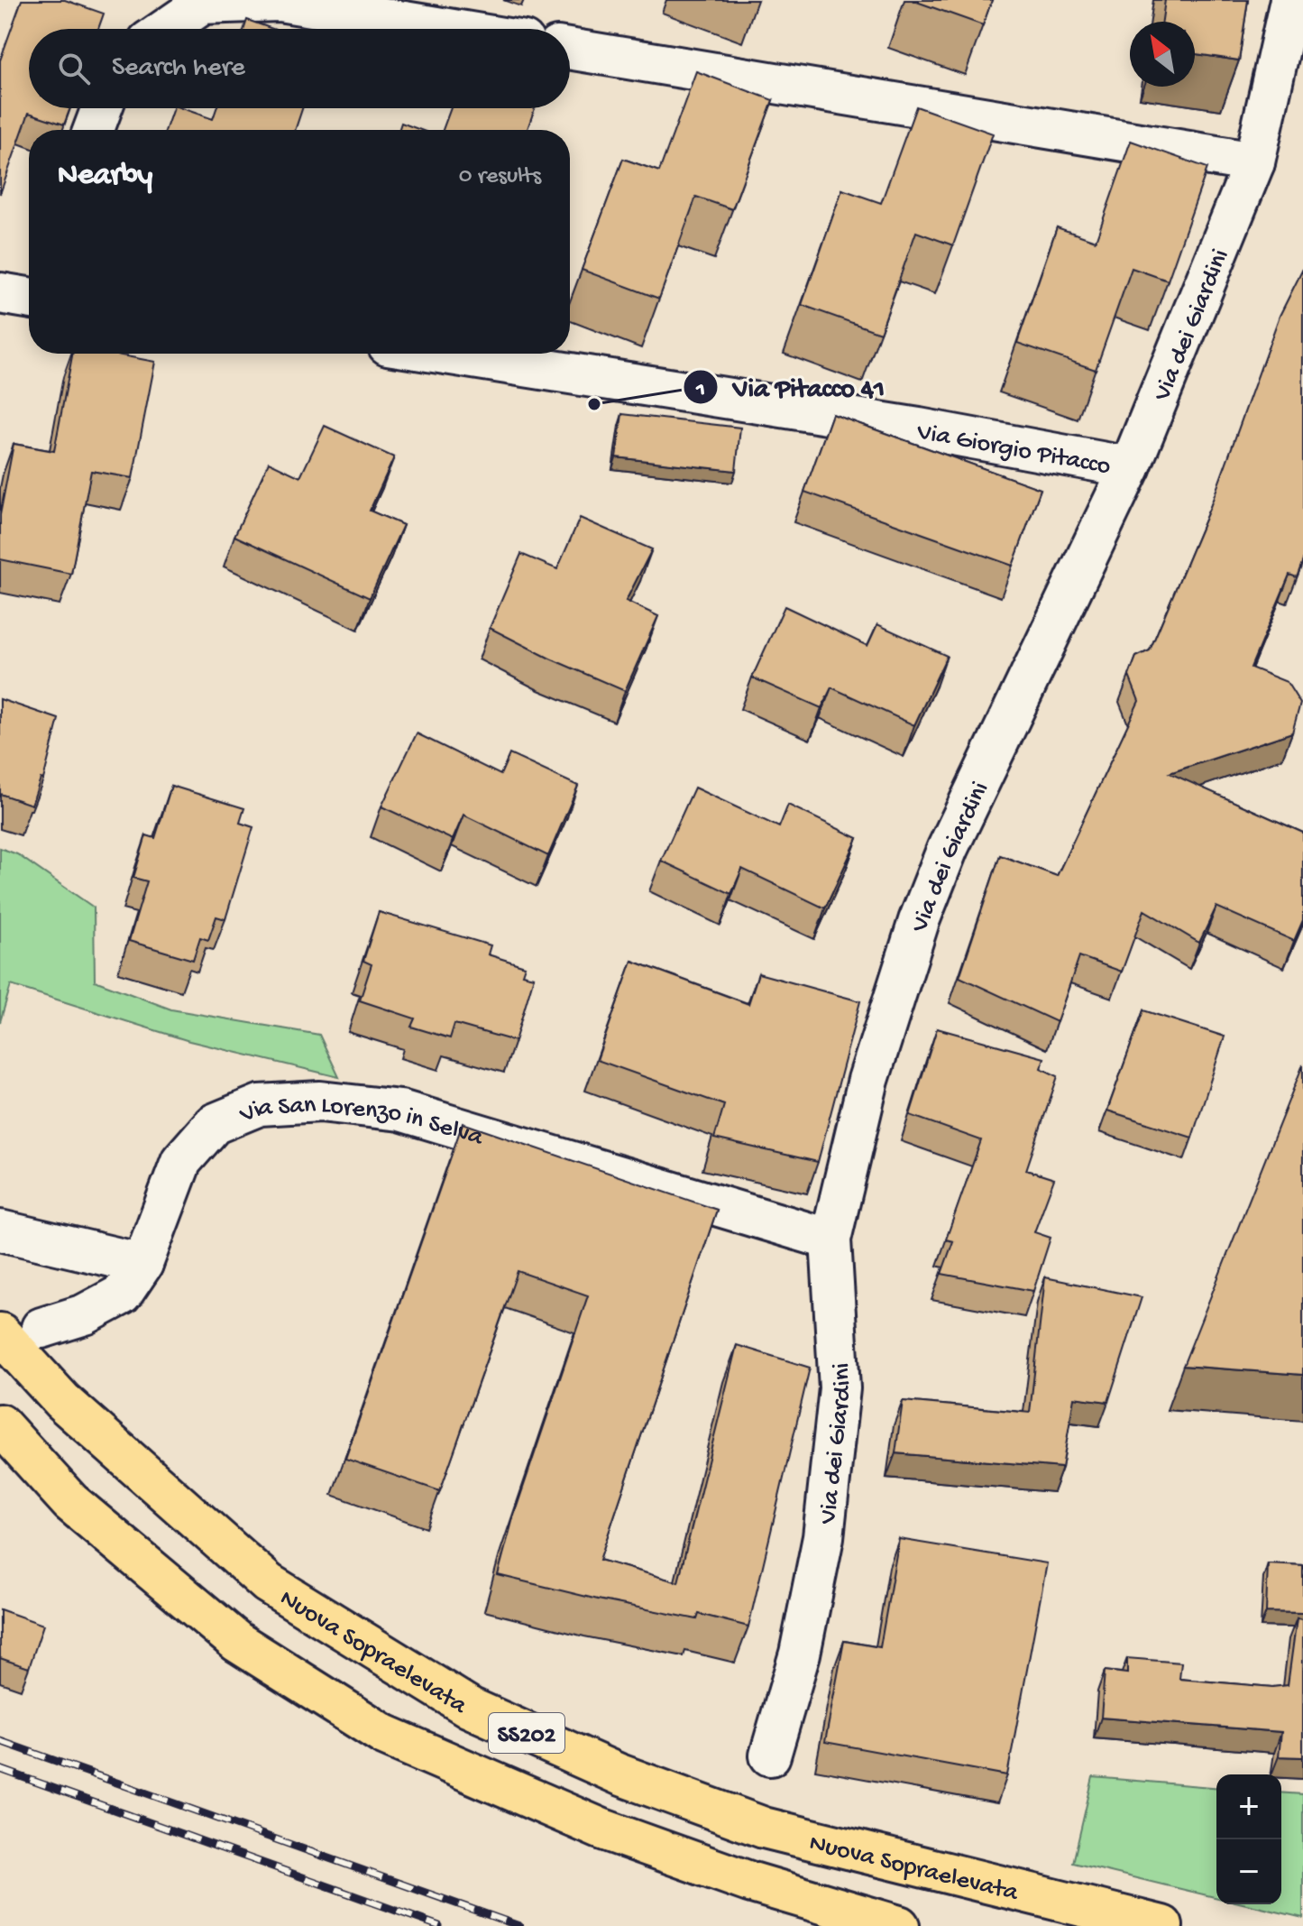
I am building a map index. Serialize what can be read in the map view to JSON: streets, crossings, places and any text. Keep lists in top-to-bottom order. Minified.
{"streets":{"highway":["Nuova Sopraelevata","SS202"],"street":["Via dei Giardini","Via Giorgio Pitacco","Via San Lorenzo in Selva"]},"crossings":[["Via dei Giardini","Via Giorgio Pitacco"],["Via dei Giardini","Via San Lorenzo in Selva"]],"places":["Via Pitacco 41"],"north":"top left","page":{"search":"Search here","heading":["Nearby","0 results"],"map_buttons":["+","−"]}}
